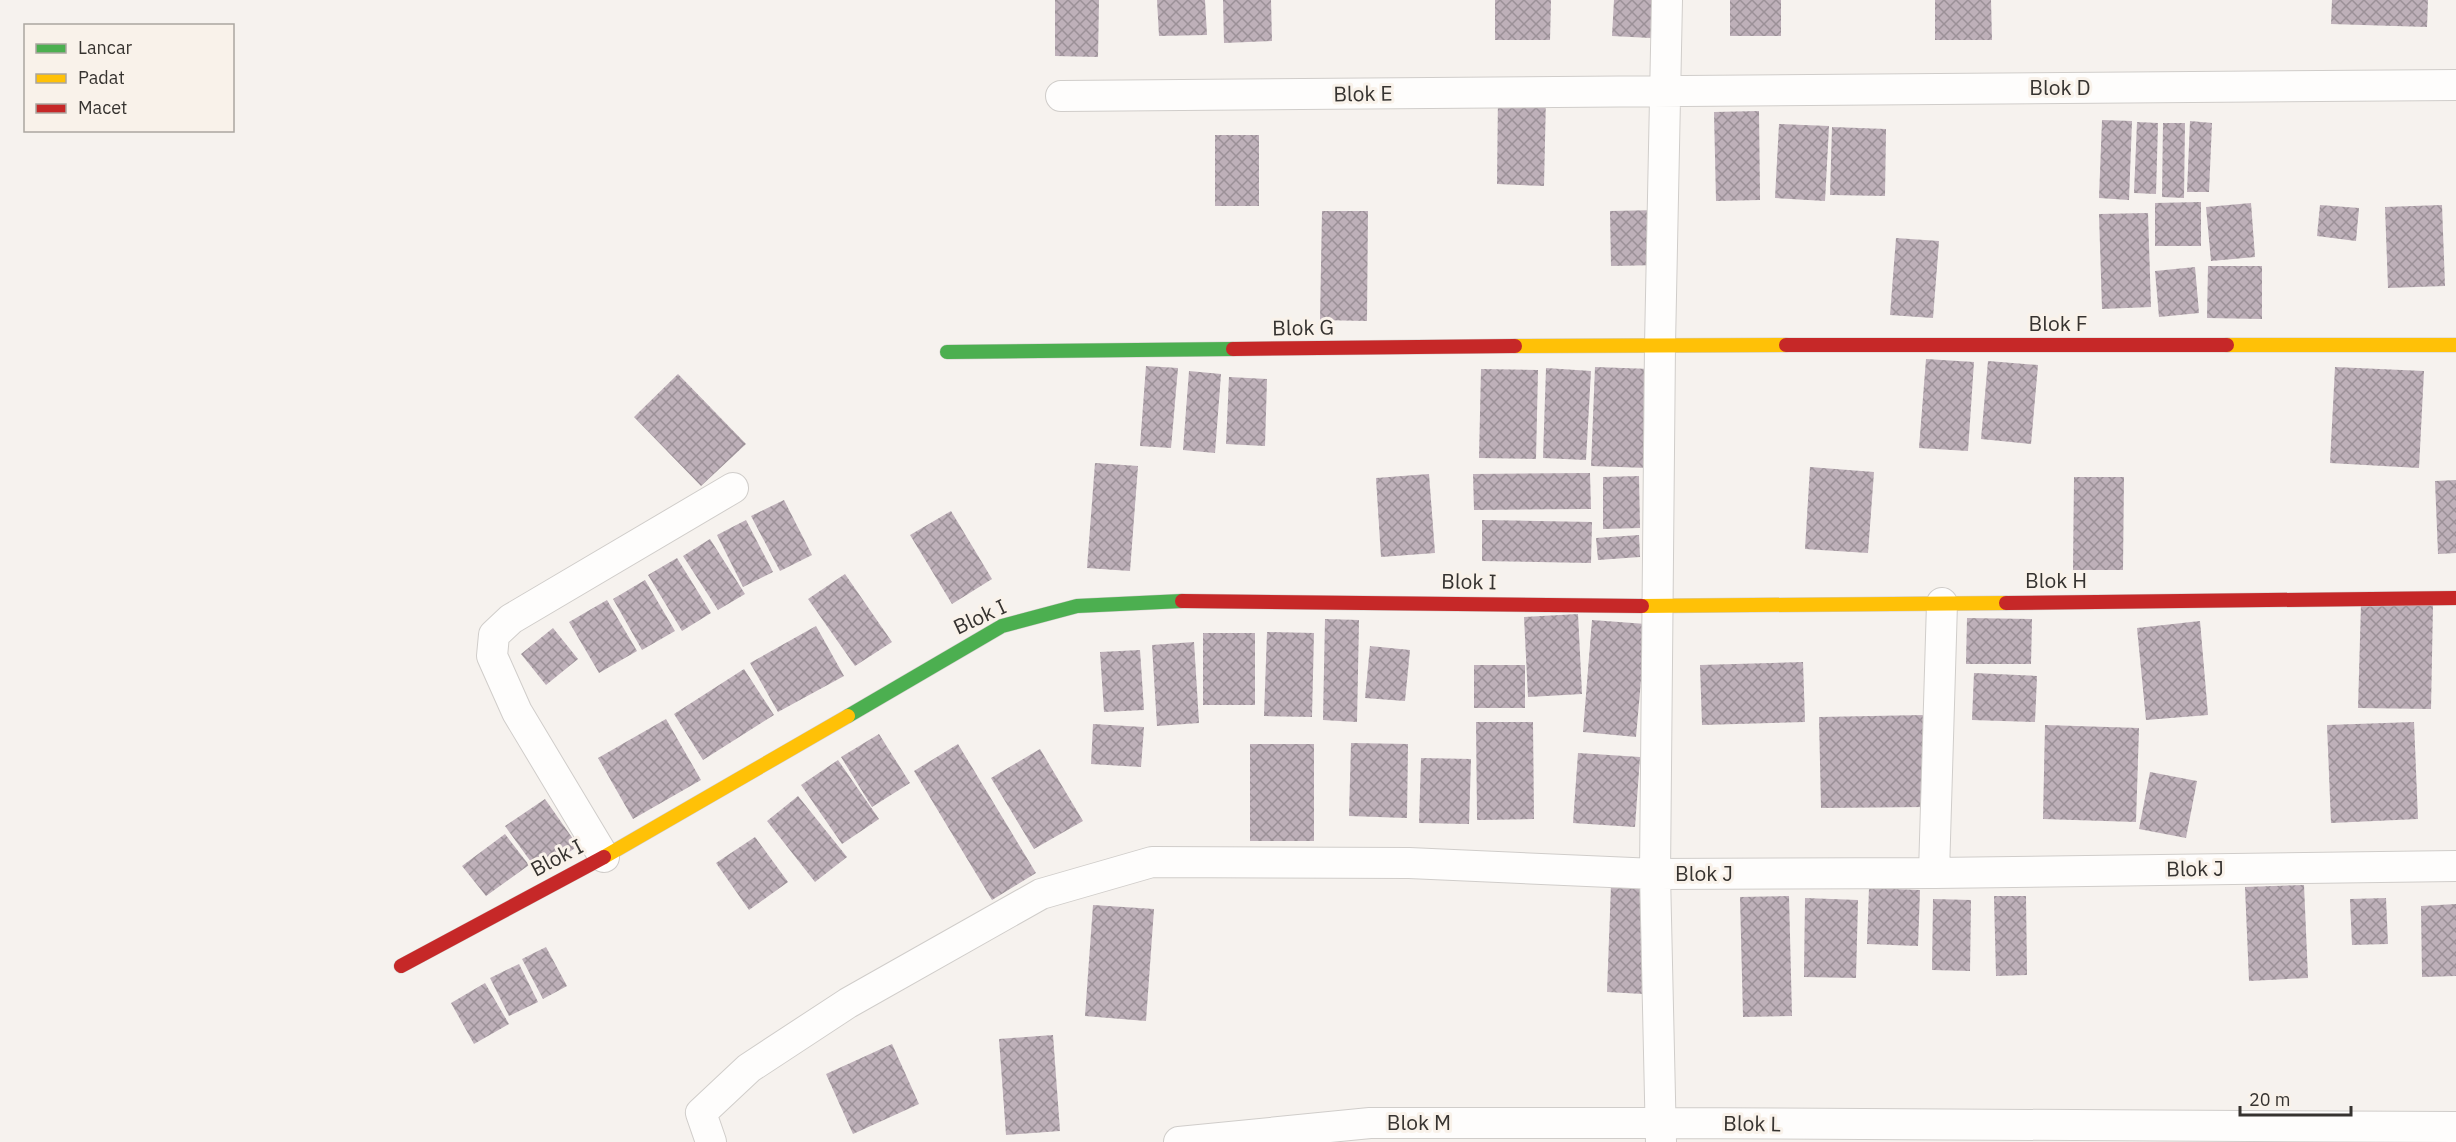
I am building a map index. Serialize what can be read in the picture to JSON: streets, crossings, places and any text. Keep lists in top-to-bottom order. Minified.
{"streets":{"street":["Blok D","Blok E","Blok F","Blok G","Blok H","Blok I","Blok J","Blok M","Blok L"]},"crossings":[["Blok D","Blok E"],["Blok F","Blok G"],["Blok H","Blok I"],["Blok M","Blok L"]],"legend":["Lancar","Padat","Macet"],"scale_bar":"20 m"}
